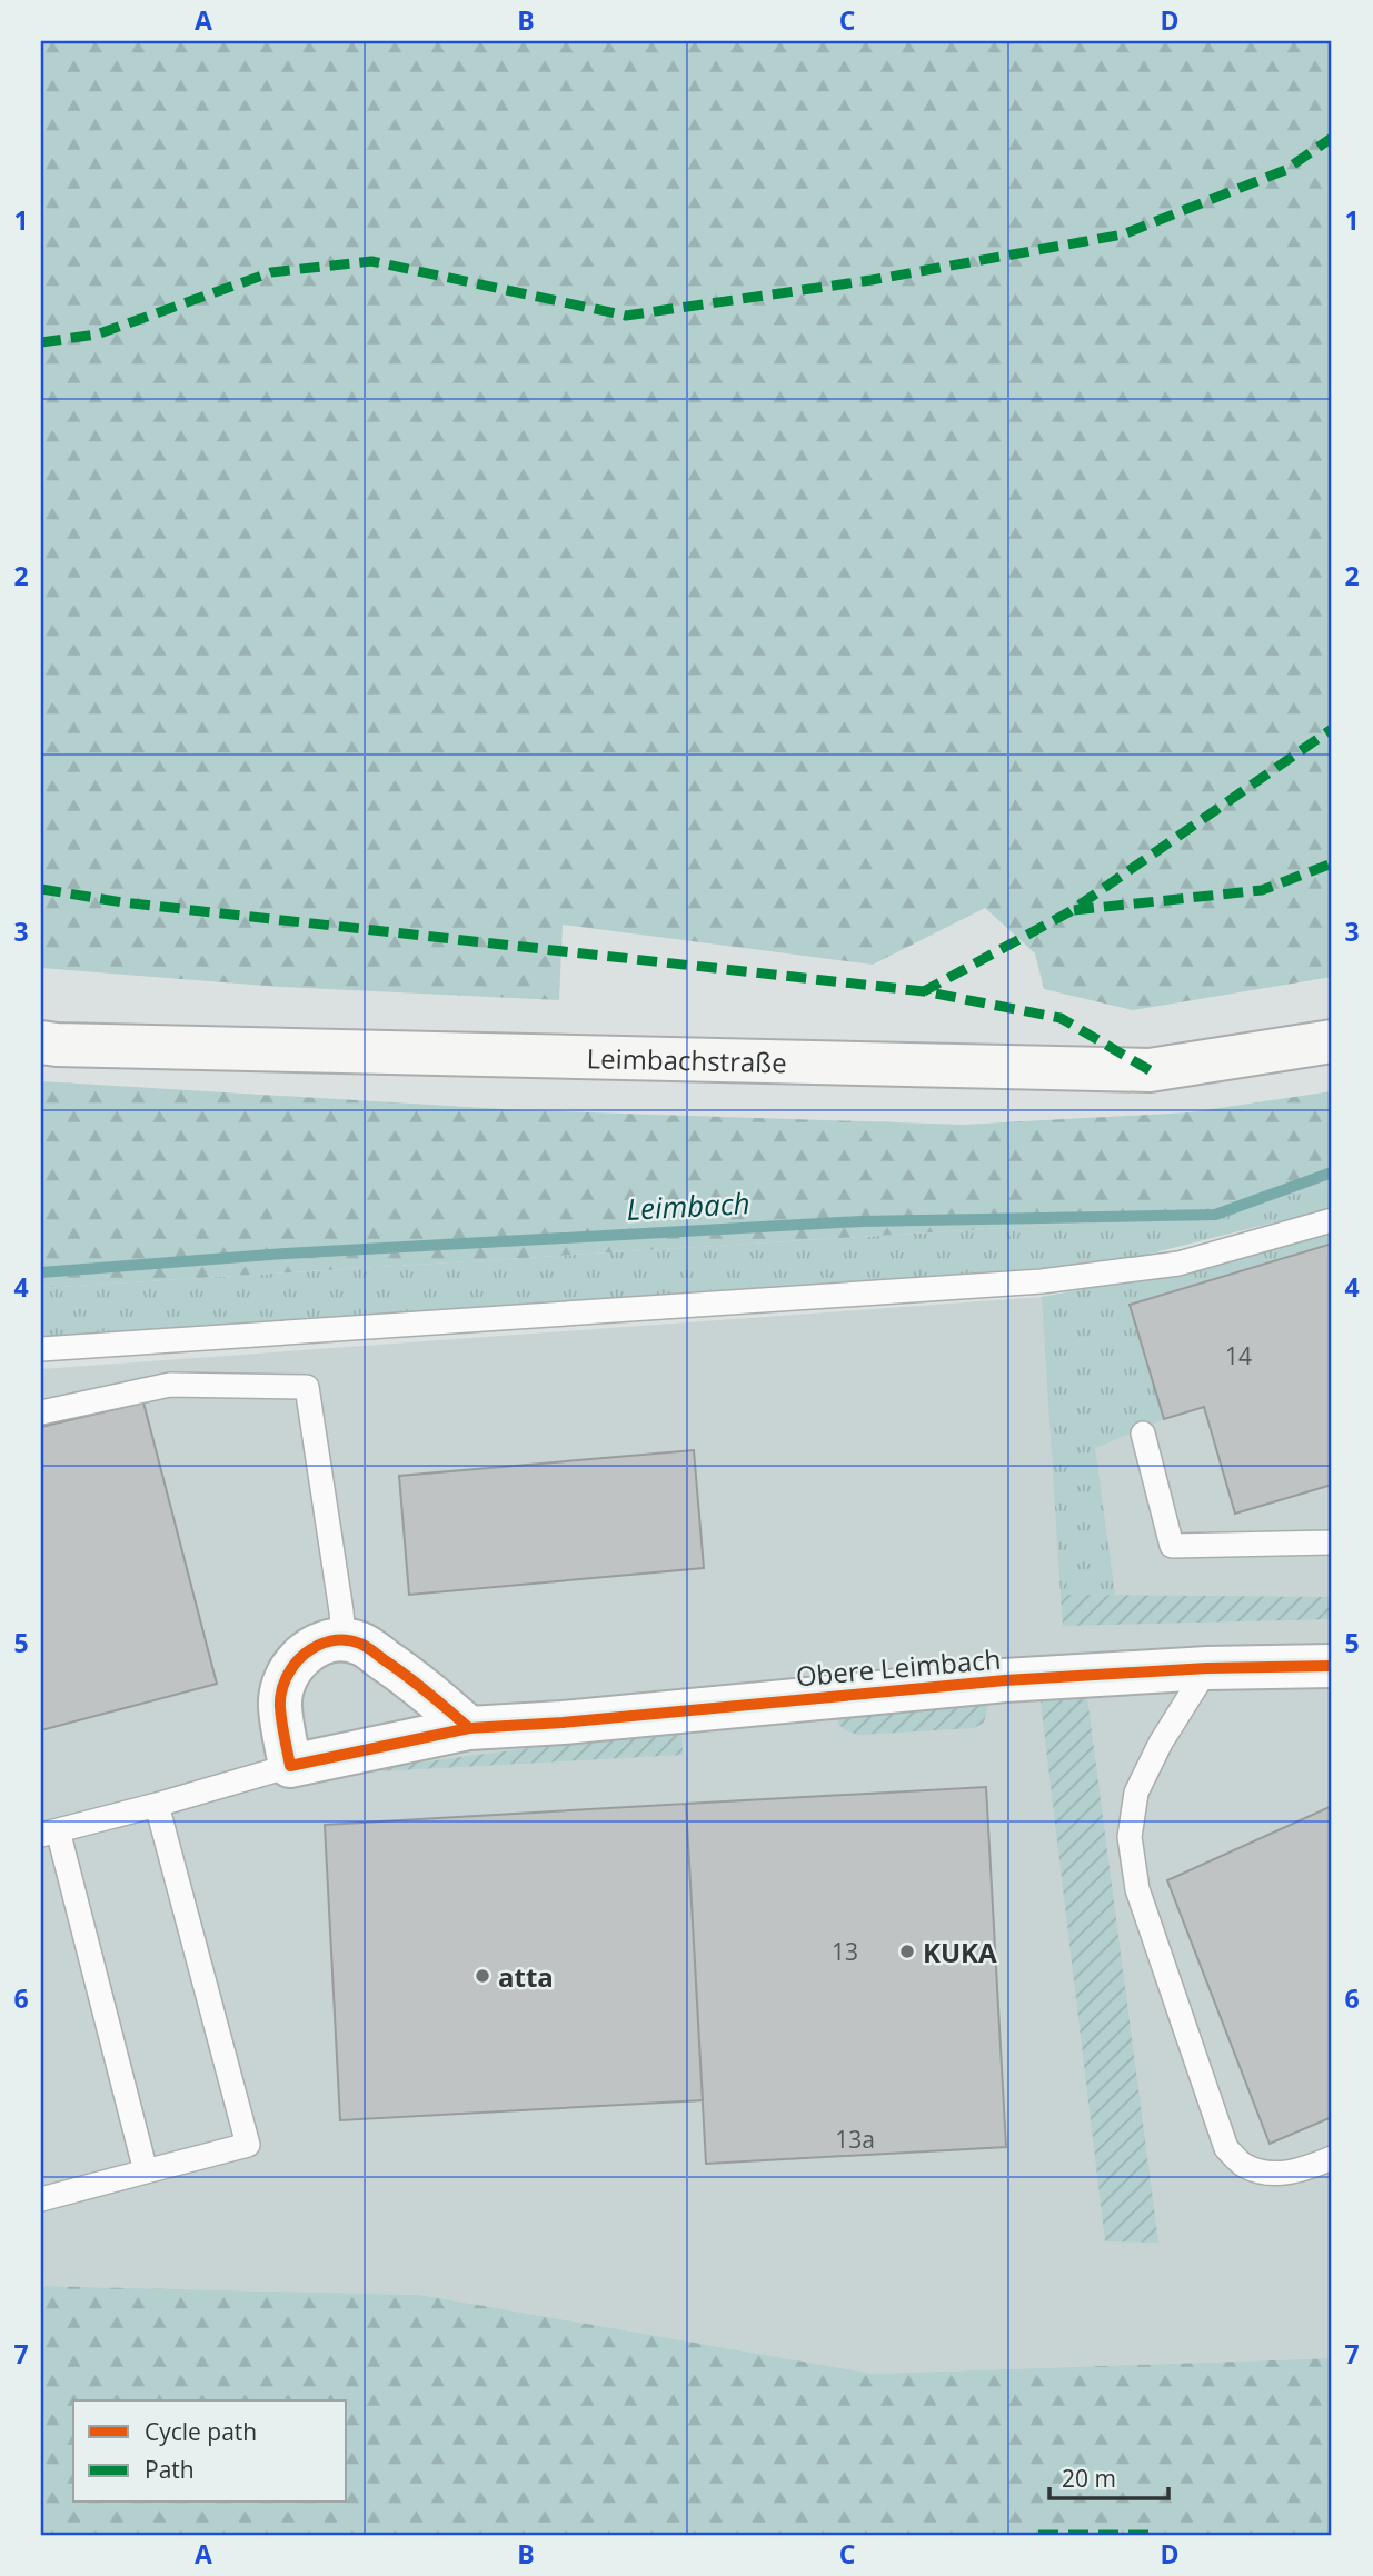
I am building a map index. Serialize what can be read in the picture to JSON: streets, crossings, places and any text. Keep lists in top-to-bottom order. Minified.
{"streets":{"main road":["Leimbachstraße"],"street":["Obere Leimbach"]},"water":["Leimbach"],"places":["KUKA","atta"],"house_numbers":["14","13","13a"],"legend":["Cycle path","Path"],"scale_bar":"20 m","grid":{"columns":["A","B","C","D"],"rows":["1","2","3","4","5","6","7"]}}
